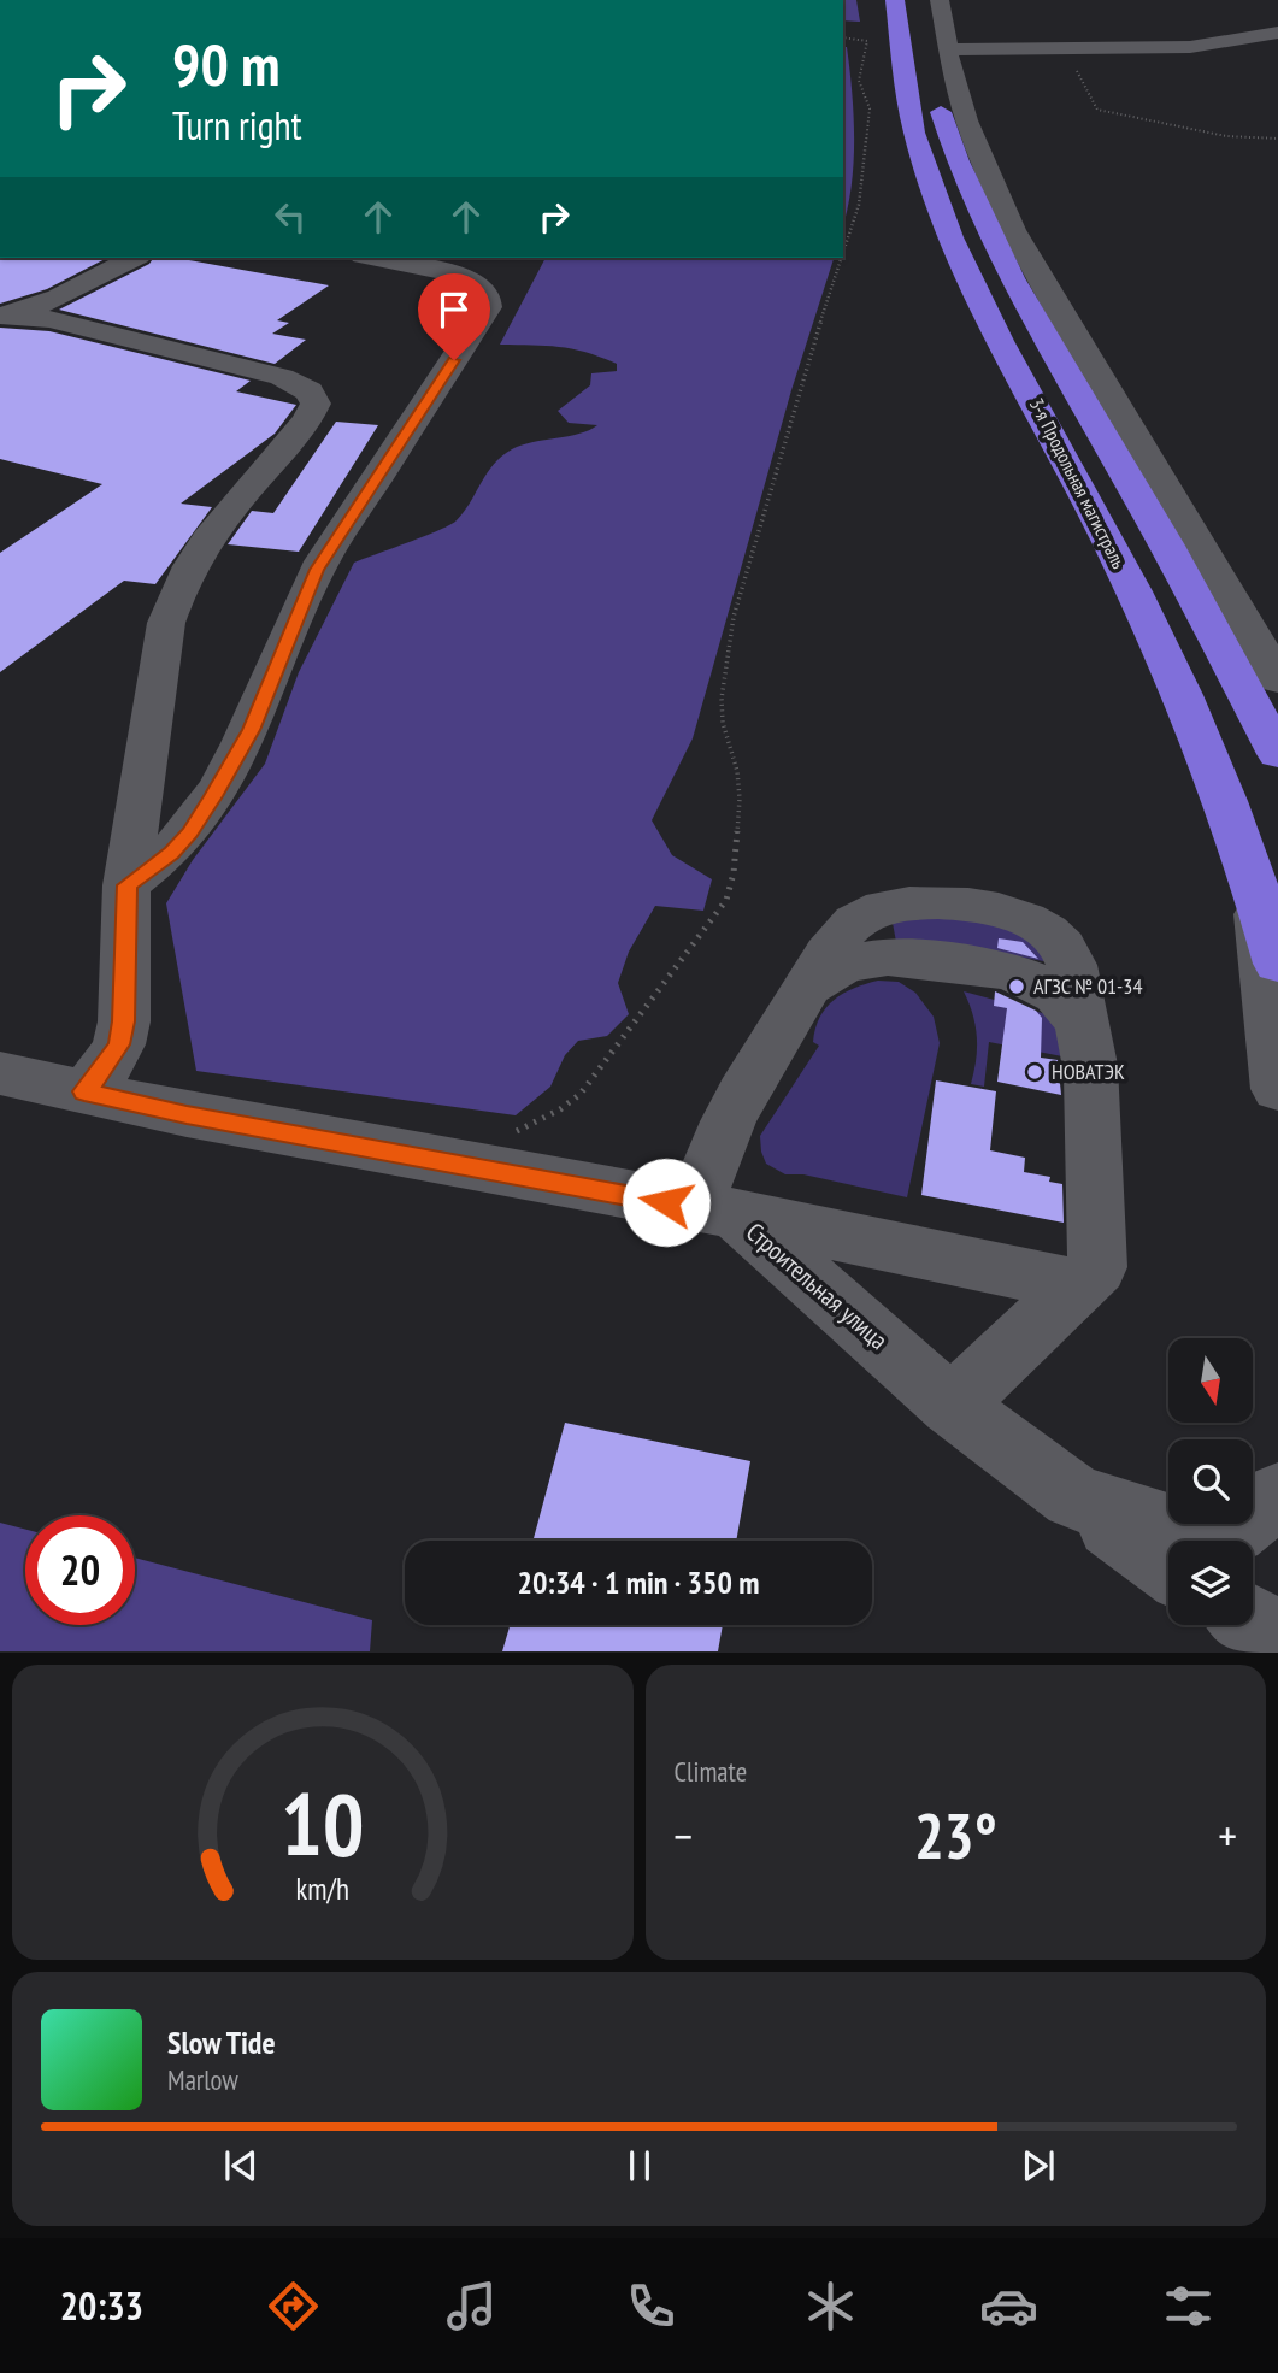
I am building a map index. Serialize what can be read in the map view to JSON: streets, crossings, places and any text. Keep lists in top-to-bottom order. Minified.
{"streets":{"highway":["3-я Продольная магистраль"],"street":["Строительная улица"]},"places":["АГЗС № 01-34","НОВАТЭК"],"north":"bottom","page":{"turn":["90 m","Turn right"],"limit":"20","trip":"20:34 · 1 min · 350 m","tile":"Climate","heat":["−","23°","+"],"song":["Slow Tide","Marlow"],"tabs":"20:33","gauge":["10","km/h"]}}
